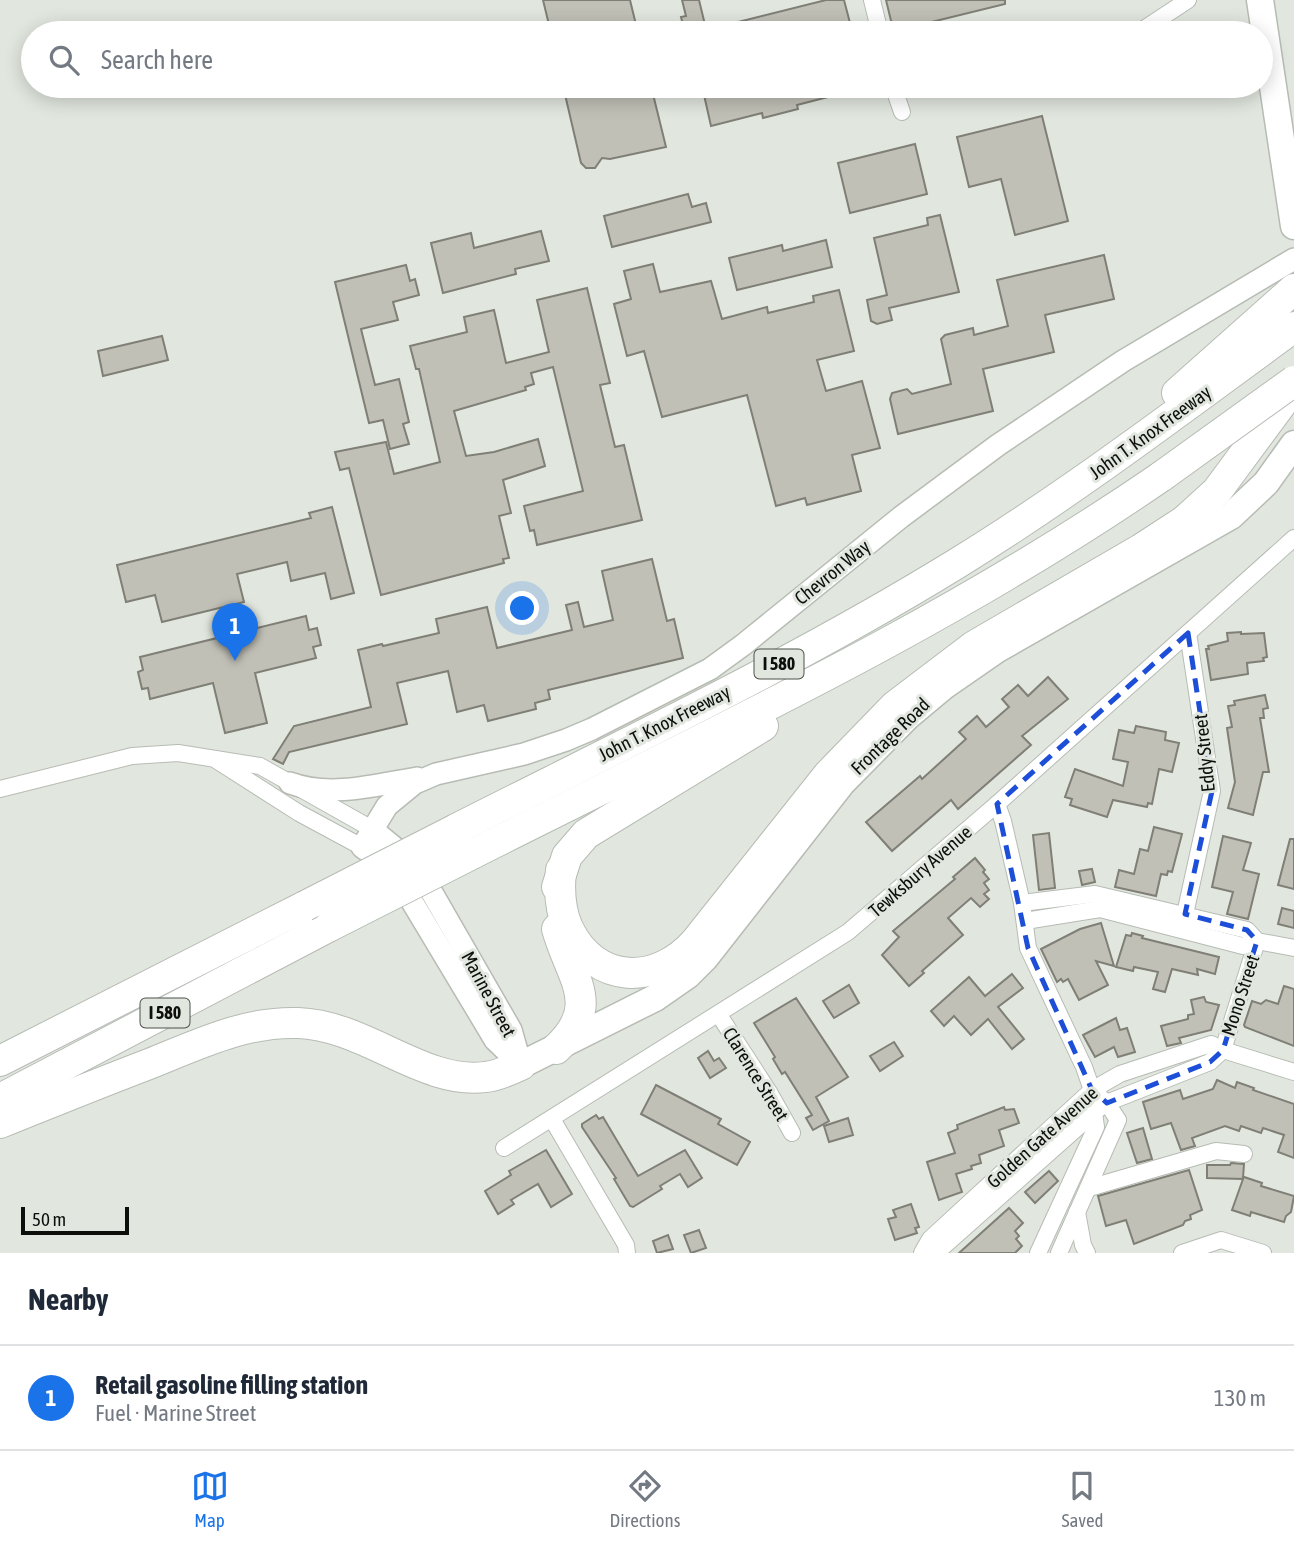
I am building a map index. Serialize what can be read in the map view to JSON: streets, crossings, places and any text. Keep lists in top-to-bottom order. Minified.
{"streets":{"highway":["John T. Knox Freeway","I 580"],"main road":["Frontage Road"],"street":["Chevron Way","Eddy Street","Tewksbury Avenue","Marine Street","Mono Street","Clarence Street","Golden Gate Avenue"]},"crossings":[["Chevron Way","Marine Street"],["Frontage Road","Marine Street"],["Eddy Street","Tewksbury Avenue"],["Tewksbury Avenue","Clarence Street"],["Mono Street","Golden Gate Avenue"]],"scale_bar":"50 m","page":{"search":"Search here","pins":"1","scale":"50 m","heading":"Nearby","list":[{"mark":"1","name":"Retail gasoline filling station","note":"Fuel · Marine Street","value":"130 m"}],"nav":["Map","Directions","Saved"]}}
